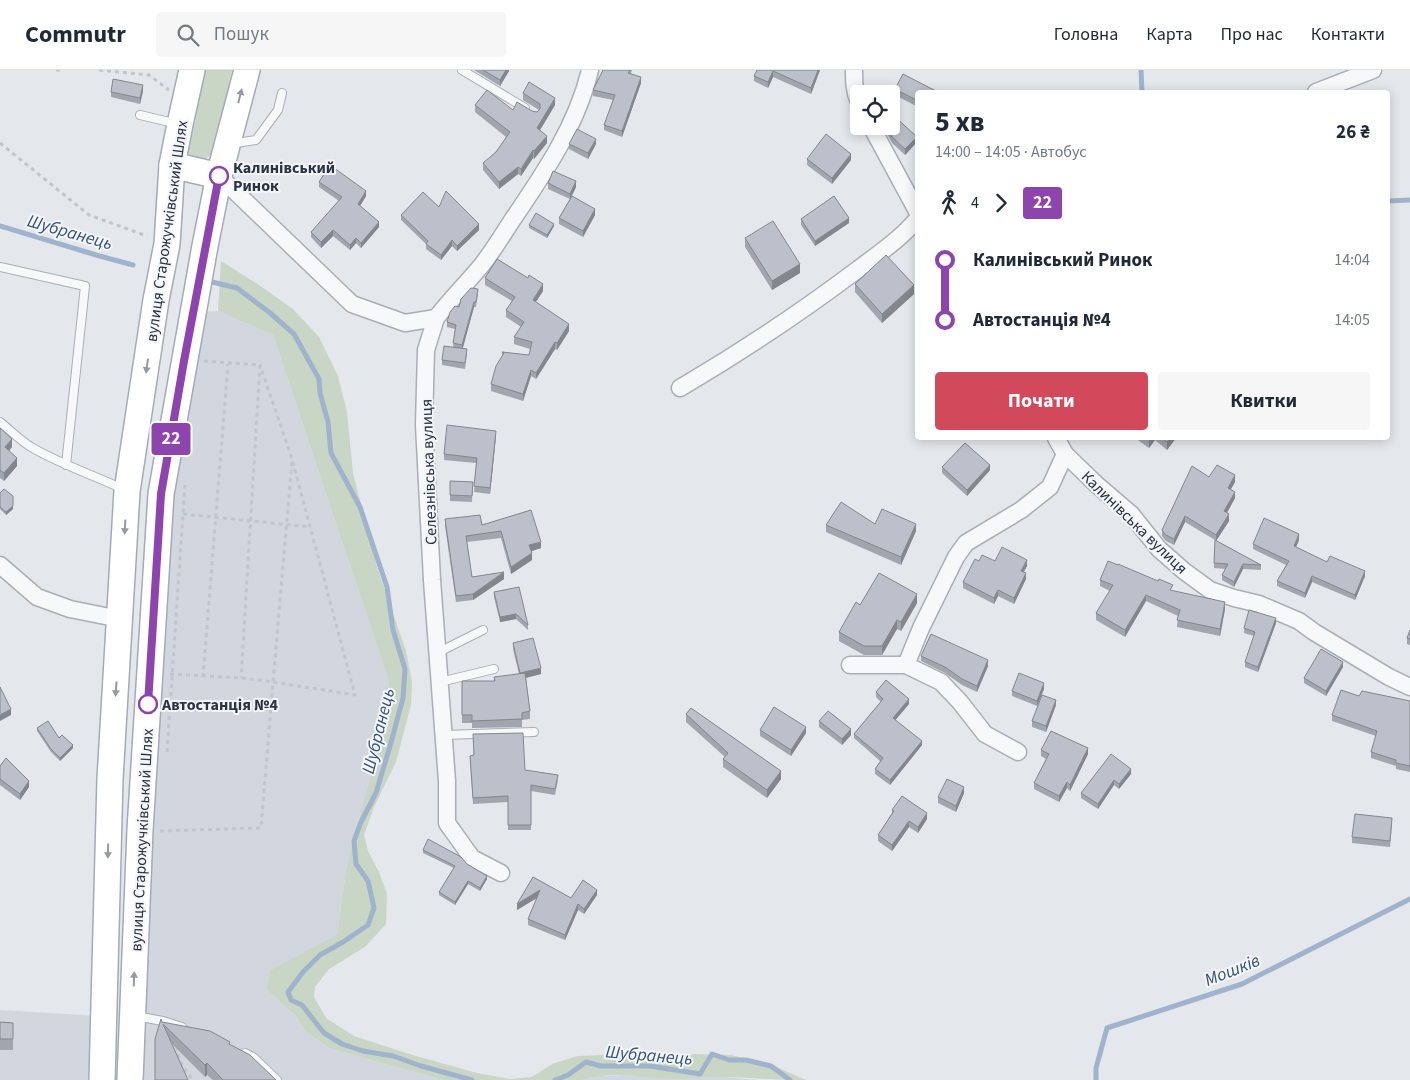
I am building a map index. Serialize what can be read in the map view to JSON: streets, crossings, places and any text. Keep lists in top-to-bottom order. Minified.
{"streets":{"main road":["вулиця Старожучківський Шлях"],"street":["Селезнівська вулиця","Калинівська вулиця"]},"water":["Шубранець","Мошків"],"places":["Калинівський Ринок","Автостанція №4"],"lines":["bus line 22"],"page":{"header":"Commutr","search":"Пошук","nav":["Головна","Карта","Про нас","Контакти"],"on_map":"22","heading":["5 хв","14:00 – 14:05 · Автобус","26 ₴"],"legs":["4","22"],"list":[{"name":"Калинівський Ринок","value":"14:04"},{"name":"Автостанція №4","value":"14:05"}],"buttons":["Почати","Квитки"]}}
